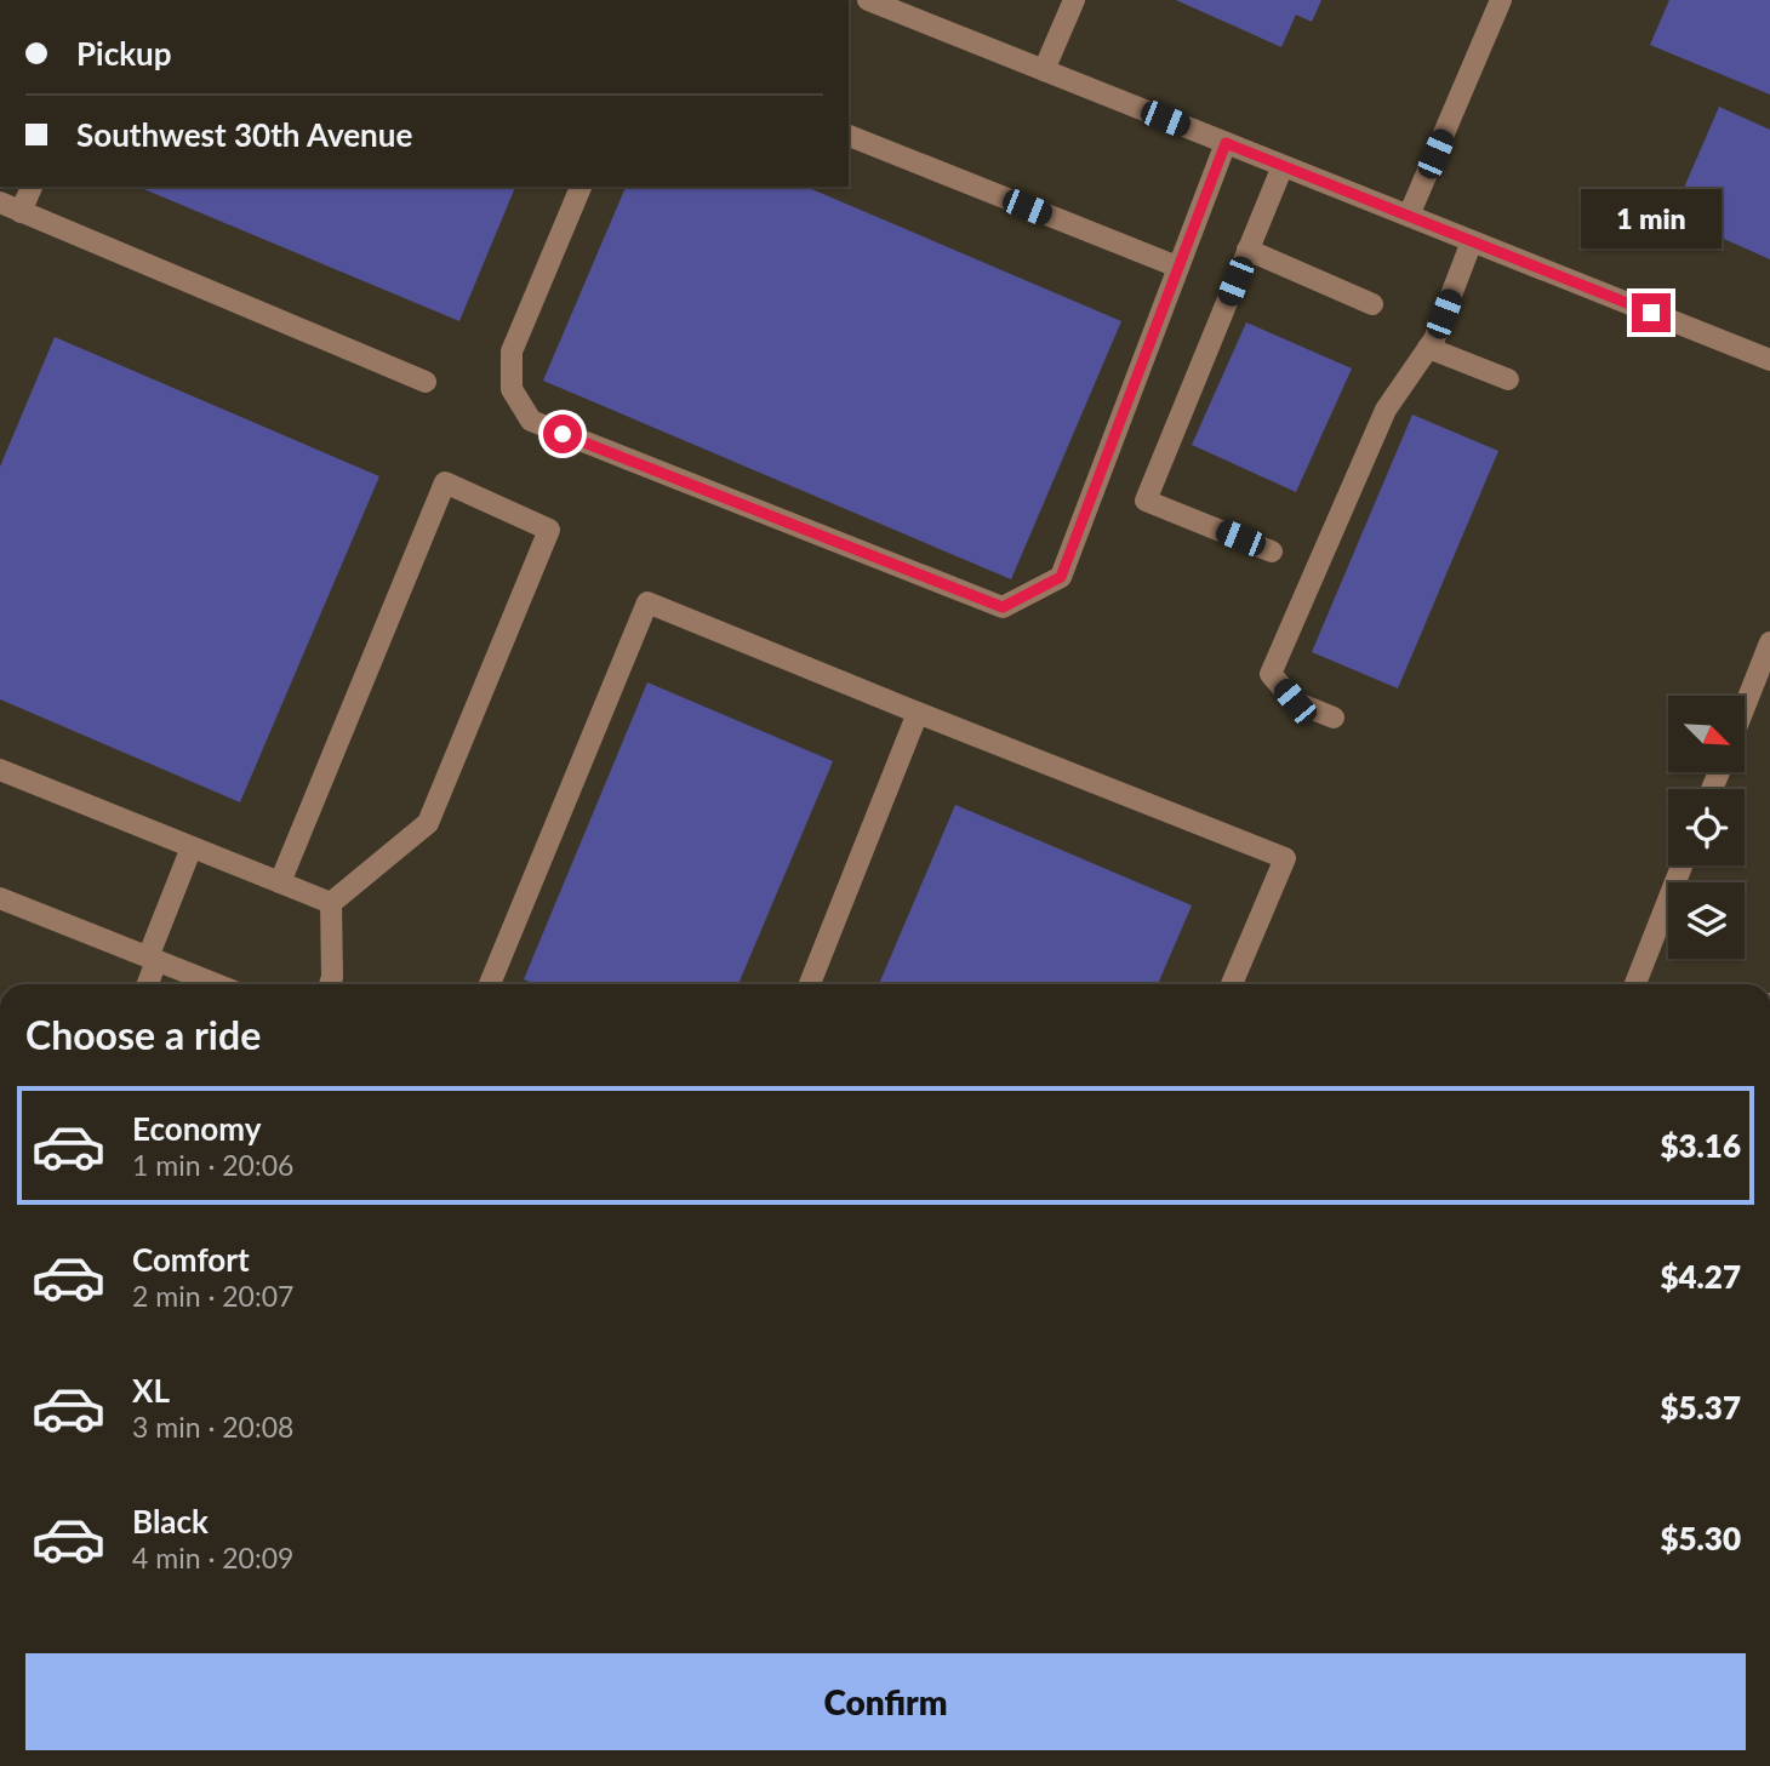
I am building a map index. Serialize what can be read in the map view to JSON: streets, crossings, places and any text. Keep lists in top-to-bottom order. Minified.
{"north":"bottom right","page":{"banner":["Pickup","Southwest 30th Avenue"],"bubble":"1 min","heading":"Choose a ride","list":[{"name":"Economy","note":"1 min · 20:06","value":"$3.16"},{"name":"Comfort","note":"2 min · 20:07","value":"$4.27"},{"name":"XL","note":"3 min · 20:08","value":"$5.37"},{"name":"Black","note":"4 min · 20:09","value":"$5.30"}],"buttons":"Confirm"}}
